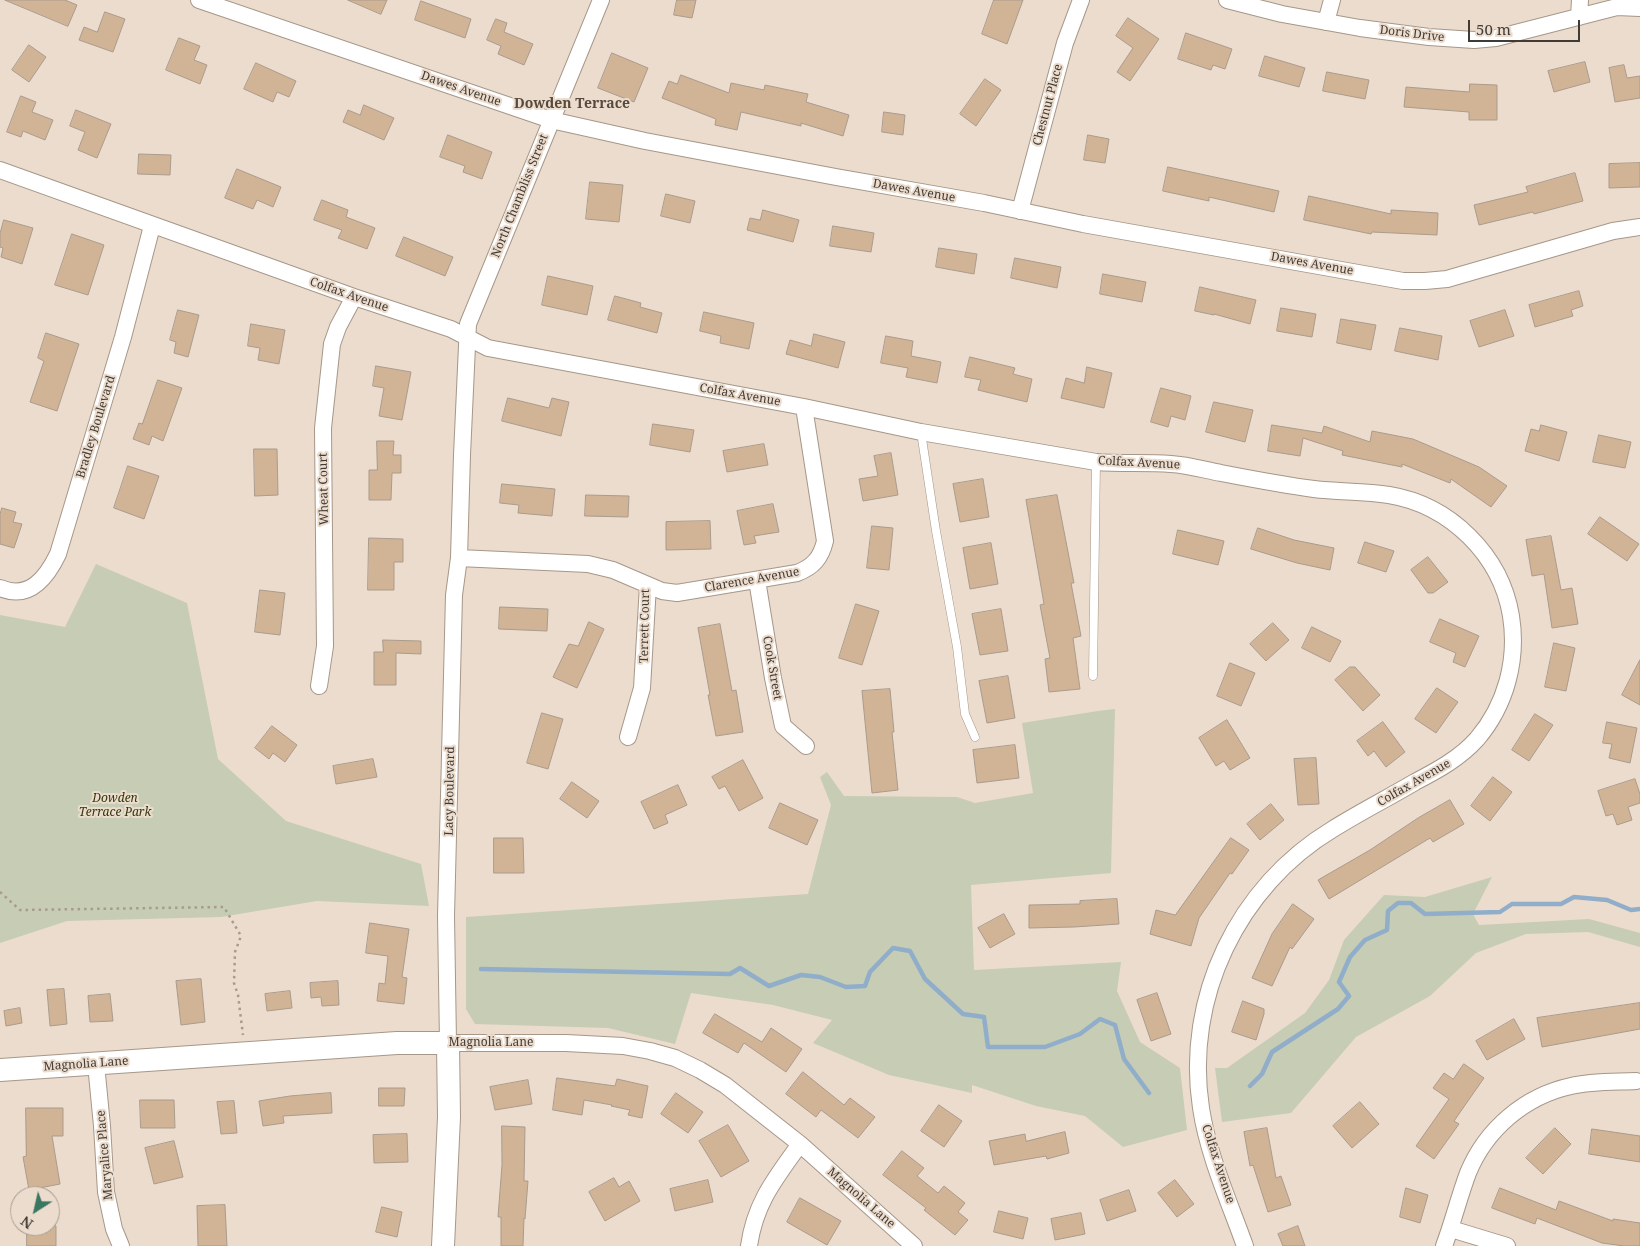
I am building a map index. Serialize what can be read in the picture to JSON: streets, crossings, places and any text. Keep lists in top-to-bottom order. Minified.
{"streets":{"street":["Doris Drive","Dawes Avenue","Chestnut Place","North Chambliss Street","Colfax Avenue","Bradley Boulevard","Wheat Court","Clarence Avenue","Terrett Court","Cook Street","Lacy Boulevard","Magnolia Lane","Maryalice Place"]},"crossings":[["Dawes Avenue","Chestnut Place"],["Dawes Avenue","North Chambliss Street"],["North Chambliss Street","Colfax Avenue"],["North Chambliss Street","Lacy Boulevard"],["Colfax Avenue","Bradley Boulevard"],["Colfax Avenue","Wheat Court"],["Colfax Avenue","Clarence Avenue"],["Colfax Avenue","Lacy Boulevard"],["Clarence Avenue","Terrett Court"],["Clarence Avenue","Cook Street"],["Terrett Court","Lacy Boulevard"],["Lacy Boulevard","Magnolia Lane"],["Magnolia Lane","Maryalice Place"]],"districts":["Dowden Terrace"],"parks":["Dowden Terrace Park"],"scale_bar":"50 m","north":"bottom left"}
